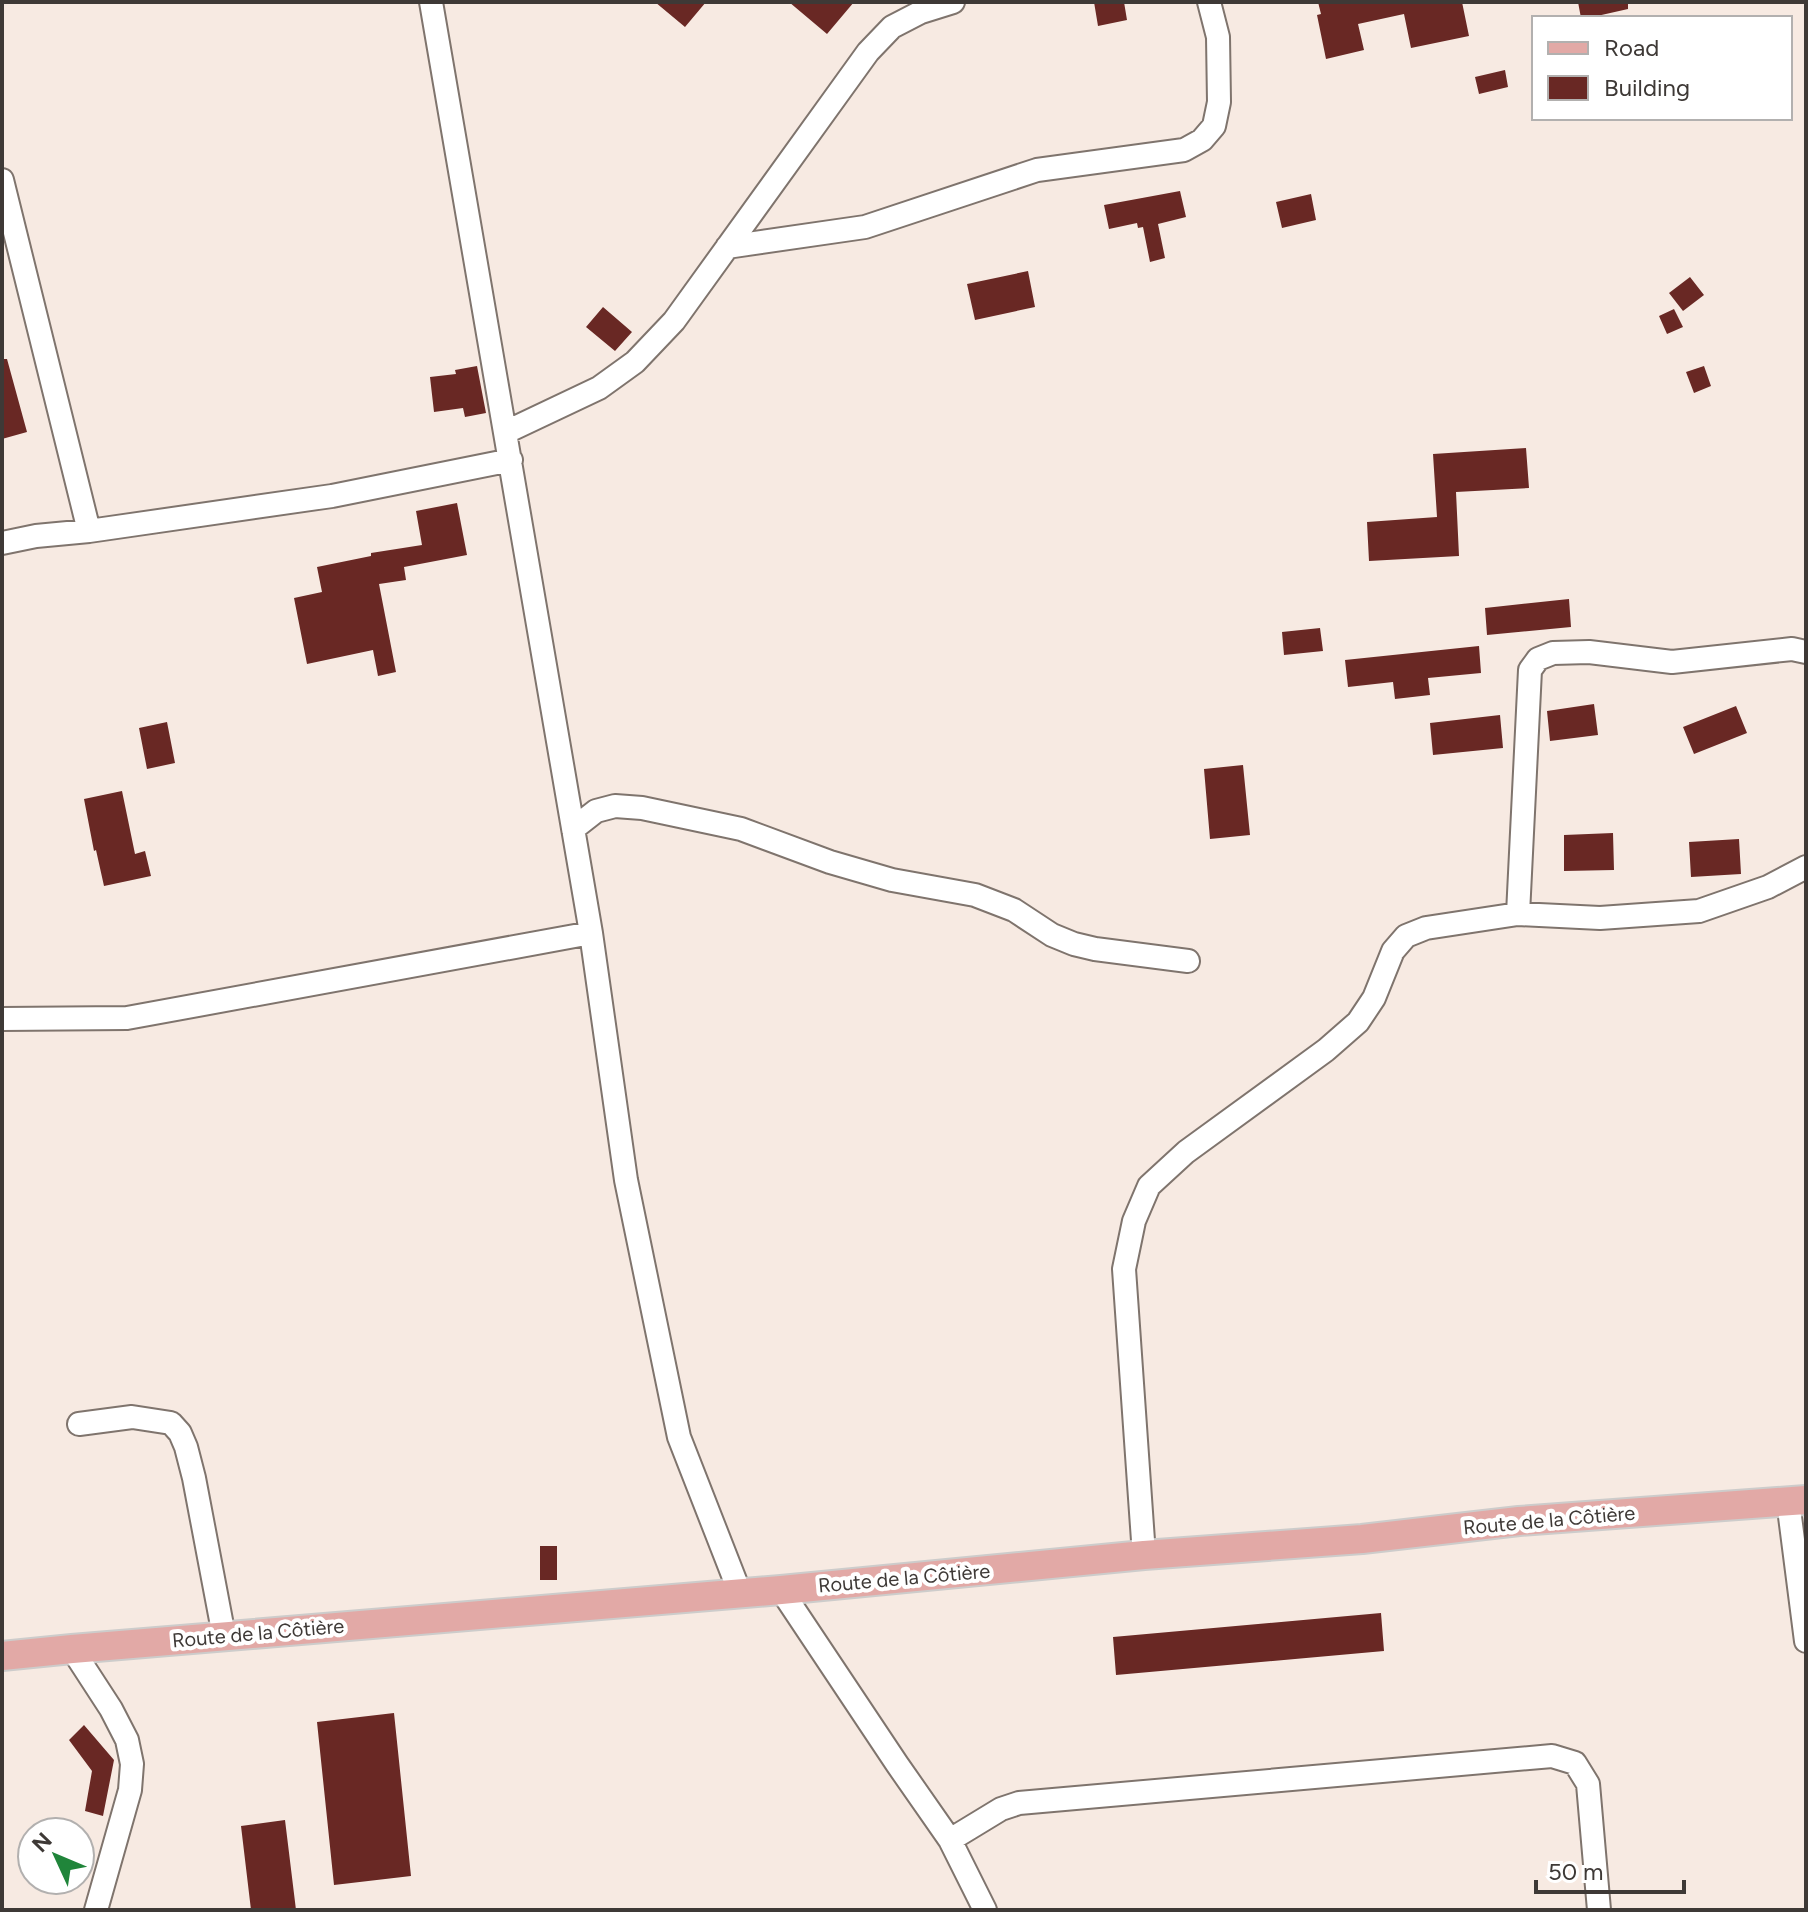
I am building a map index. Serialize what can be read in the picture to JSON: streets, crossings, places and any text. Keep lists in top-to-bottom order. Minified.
{"streets":{"main road":["Route de la Côtière"]},"legend":["Road","Building"],"scale_bar":"50 m","north":"top left"}
